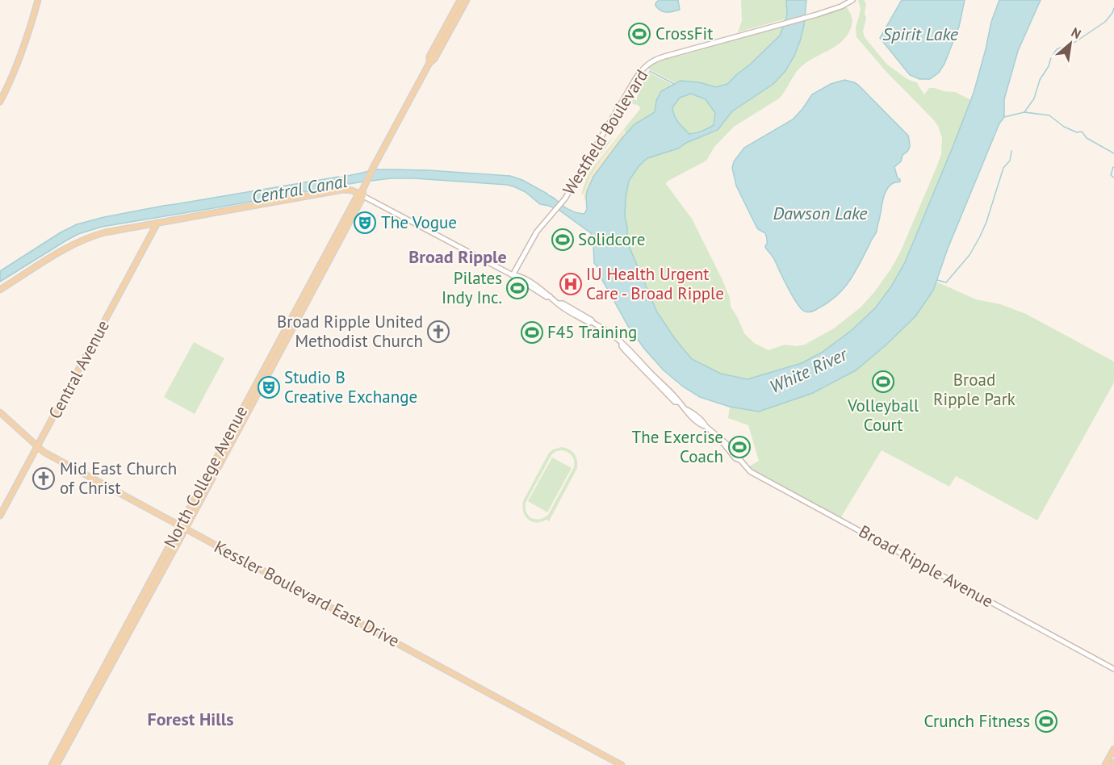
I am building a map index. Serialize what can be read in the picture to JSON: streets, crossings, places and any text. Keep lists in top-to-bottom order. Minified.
{"streets":{"main road":["Central Avenue","North College Avenue","Kessler Boulevard East Drive"],"street":["Westfield Boulevard","Broad Ripple Avenue"]},"crossings":[["Westfield Boulevard","Broad Ripple Avenue"],["Central Avenue","Kessler Boulevard East Drive"],["North College Avenue","Broad Ripple Avenue"],["North College Avenue","Kessler Boulevard East Drive"]],"districts":["Broad Ripple","Forest Hills"],"water":["Spirit Lake","Central Canal","Dawson Lake","White River"],"parks":["Broad Ripple Park"],"places":{"sports":["CrossFit","Solidcore","Pilates Indy Inc.","F45 Training","Volleyball Court","The Exercise Coach","Crunch Fitness"],"theatre":["The Vogue","Studio B Creative Exchange"],"hospital":["IU Health Urgent Care - Broad Ripple"],"church":["Broad Ripple United Methodist Church","Mid East Church of Christ"]},"north":"top right"}
